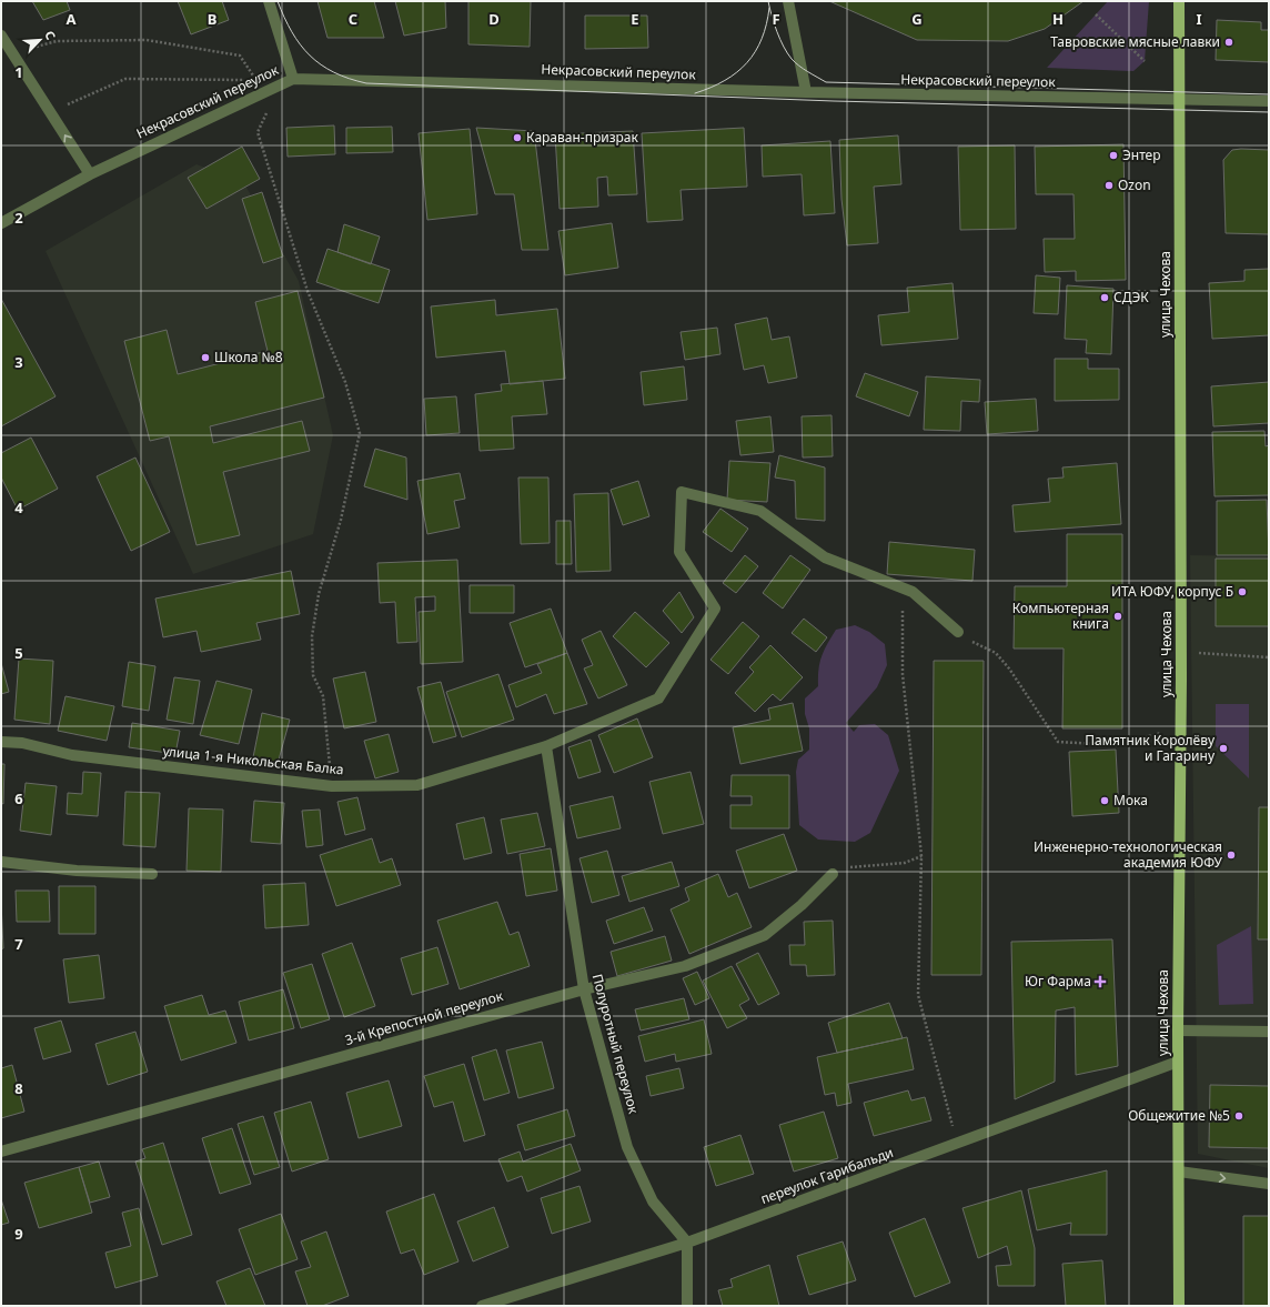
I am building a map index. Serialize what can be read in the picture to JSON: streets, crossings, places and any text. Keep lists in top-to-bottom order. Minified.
{"streets":{"main road":["улица Чехова"],"street":["Некрасовский переулок","улица 1-я Никольская Балка","3-й Крепостной переулок","Полуротный переулок","переулок Гарибальди"]},"crossings":[["Некрасовский переулок","улица Чехова"],["улица Чехова","переулок Гарибальди"],["улица 1-я Никольская Балка","Полуротный переулок"],["3-й Крепостной переулок","Полуротный переулок"],["Полуротный переулок","переулок Гарибальди"]],"places":{"other":["Тавровские мясные лавки","Караван-призрак","Энтер","Ozon","СДЭК","Школа №8","ИТА ЮФУ, корпус Б","Компьютерная книга","Памятник Королёву и Гагарину","Мока","Инженерно-технологическая академия ЮФУ","Общежитие №5"],"health":["Юг Фарма"]},"north":"top right","grid":{"columns":["A","B","C","D","E","F","G","H","I"],"rows":["1","2","3","4","5","6","7","8","9"]}}
